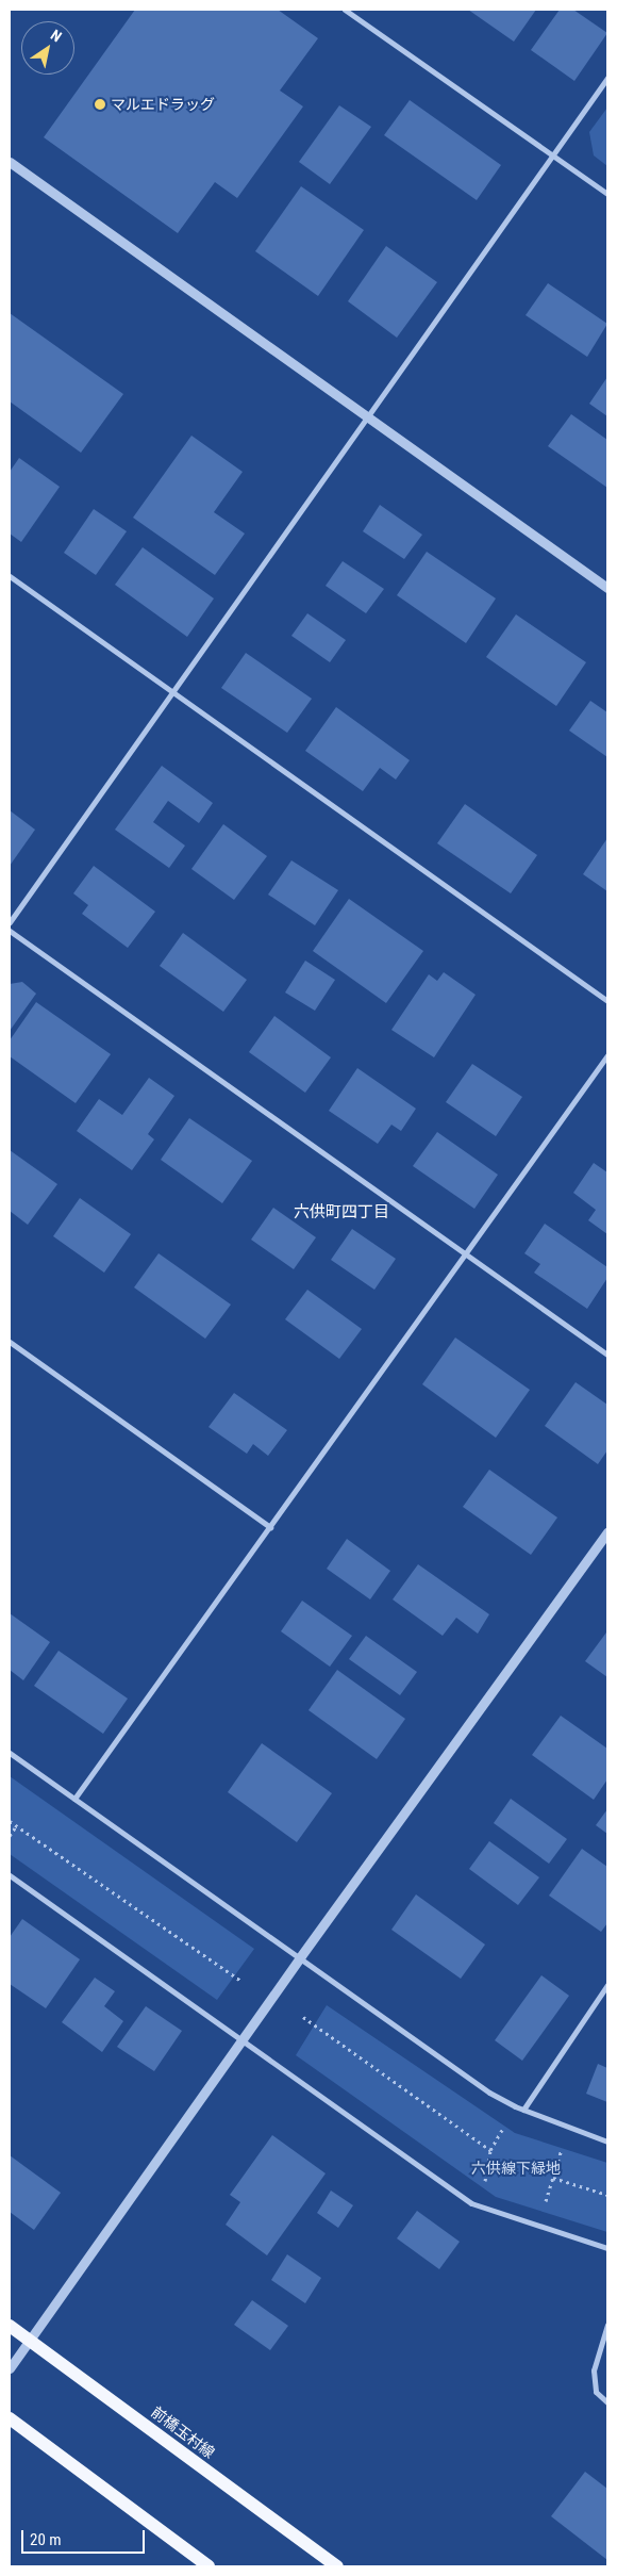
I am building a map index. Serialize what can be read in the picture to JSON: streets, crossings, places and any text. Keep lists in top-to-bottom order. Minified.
{"streets":{"main road":["前橋玉村線"]},"districts":["六供町四丁目"],"parks":["六供線下緑地"],"places":["マルエドラッグ"],"scale_bar":"20 m","north":"top right"}
